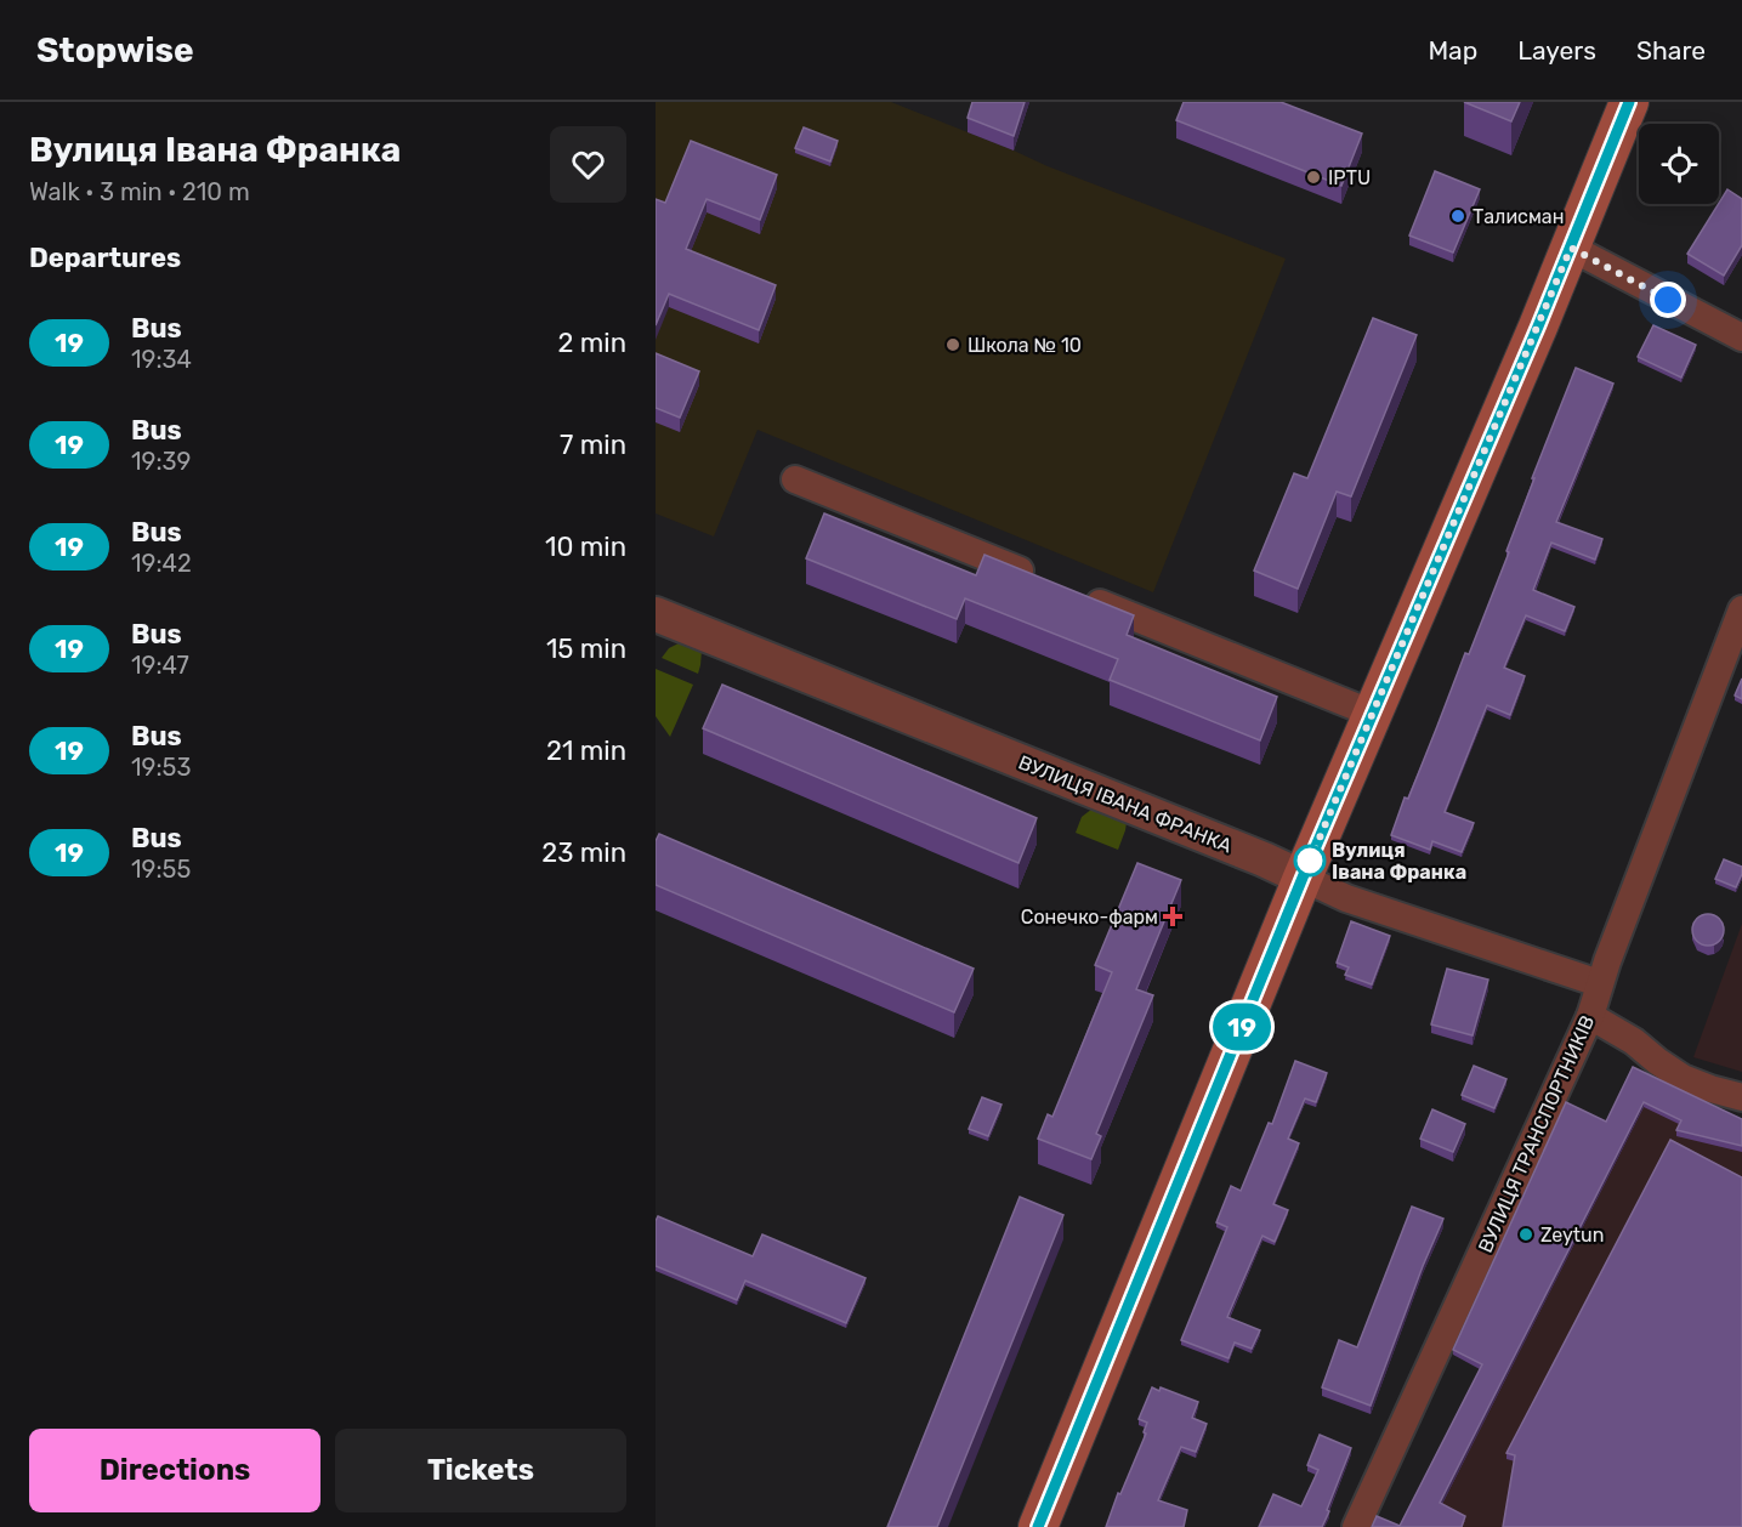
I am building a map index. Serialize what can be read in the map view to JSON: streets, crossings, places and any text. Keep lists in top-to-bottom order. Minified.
{"streets":{"street":["ВУЛИЦЯ ІВАНА ФРАНКА","ВУЛИЦЯ ТРАНСПОРТНИКІВ"]},"crossings":[["ВУЛИЦЯ ІВАНА ФРАНКА","ВУЛИЦЯ ТРАНСПОРТНИКІВ"]],"places":{"other":["IPTU","Талисман","Школа № 10","Вулиця Івана Франка","Zeytun"],"health":["Сонечко-фарм"]},"lines":["bus line 19"],"page":{"header":"Stopwise","nav":["Map","Layers","Share"],"heading":[["Вулиця Івана Франка","Walk · 3 min · 210 m"],"Departures"],"on_map":"19","list":[{"mark":"19","name":"Bus","note":"19:34","value":"2 min"},{"mark":"19","name":"Bus","note":"19:39","value":"7 min"},{"mark":"19","name":"Bus","note":"19:42","value":"10 min"},{"mark":"19","name":"Bus","note":"19:47","value":"15 min"},{"mark":"19","name":"Bus","note":"19:53","value":"21 min"},{"mark":"19","name":"Bus","note":"19:55","value":"23 min"}],"buttons":["Directions","Tickets"]}}
